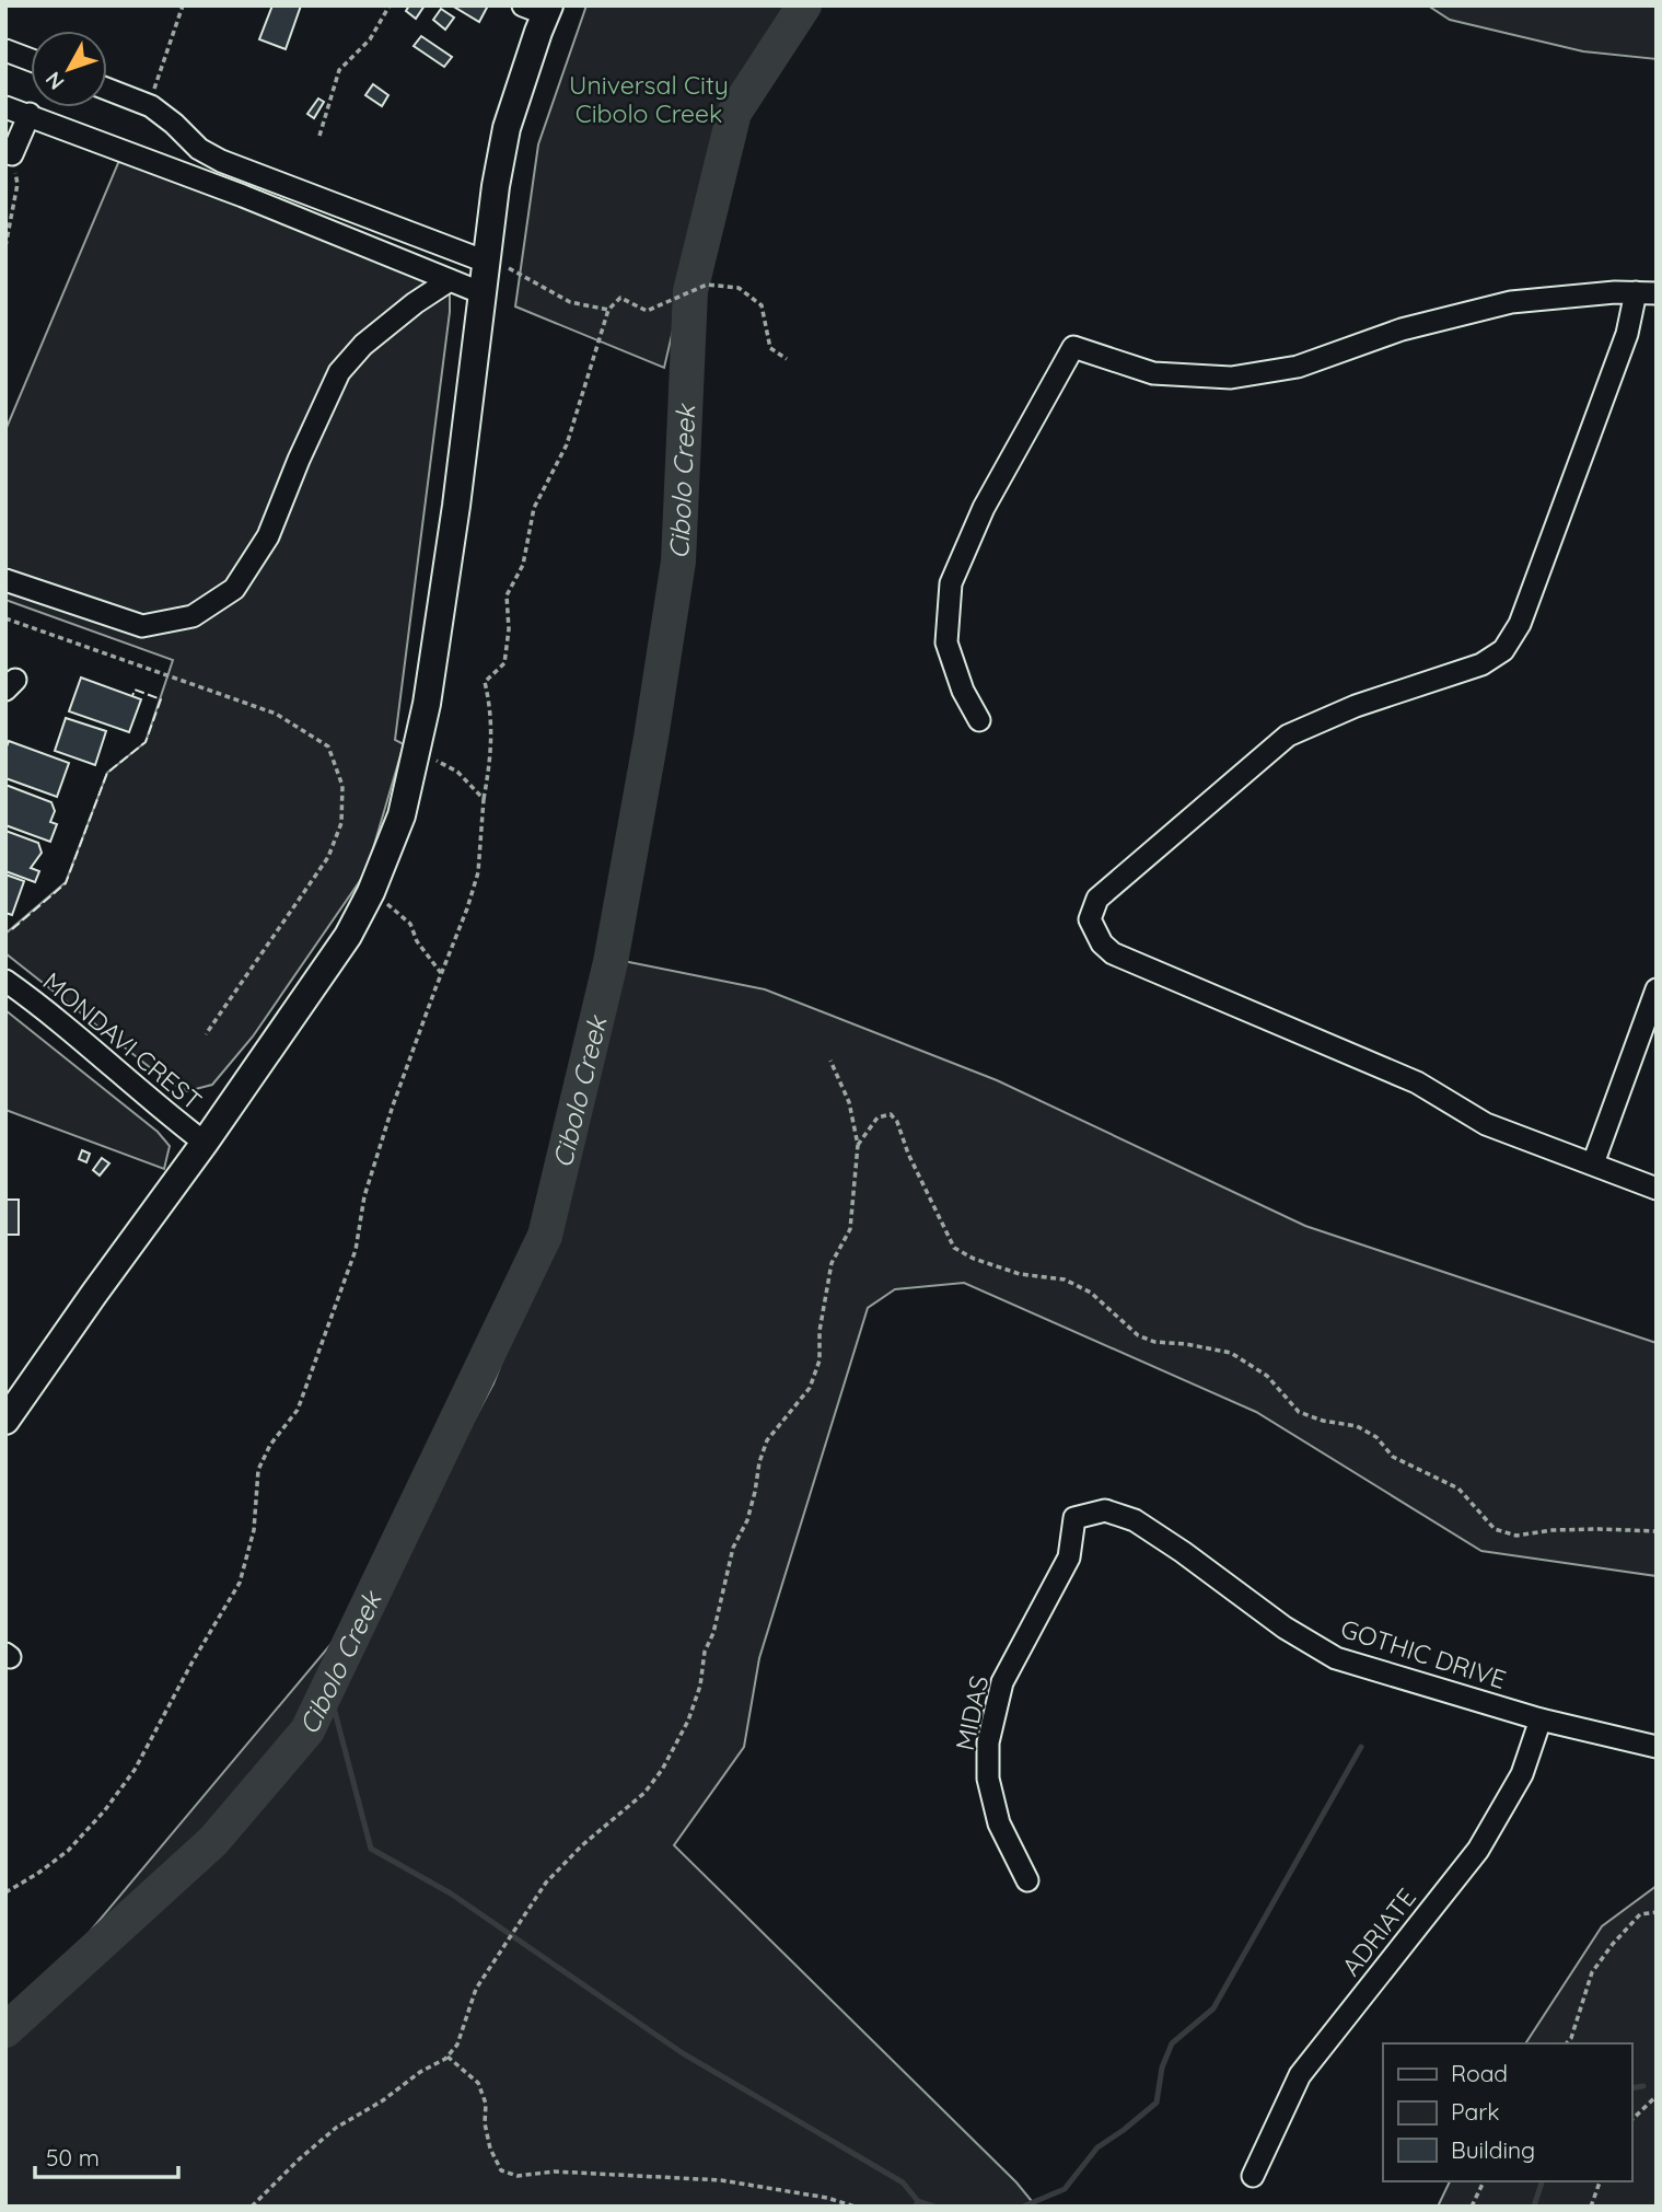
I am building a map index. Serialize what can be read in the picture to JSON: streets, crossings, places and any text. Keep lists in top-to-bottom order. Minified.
{"streets":{"street":["MONDAVI CREST","GOTHIC DRIVE","MIDAS","ADRIATE"]},"crossings":[["GOTHIC DRIVE","MIDAS"],["GOTHIC DRIVE","ADRIATE"]],"water":["Cibolo Creek"],"parks":["Universal City Cibolo Creek"],"legend":["Road","Park","Building"],"scale_bar":"50 m","north":"bottom left"}
